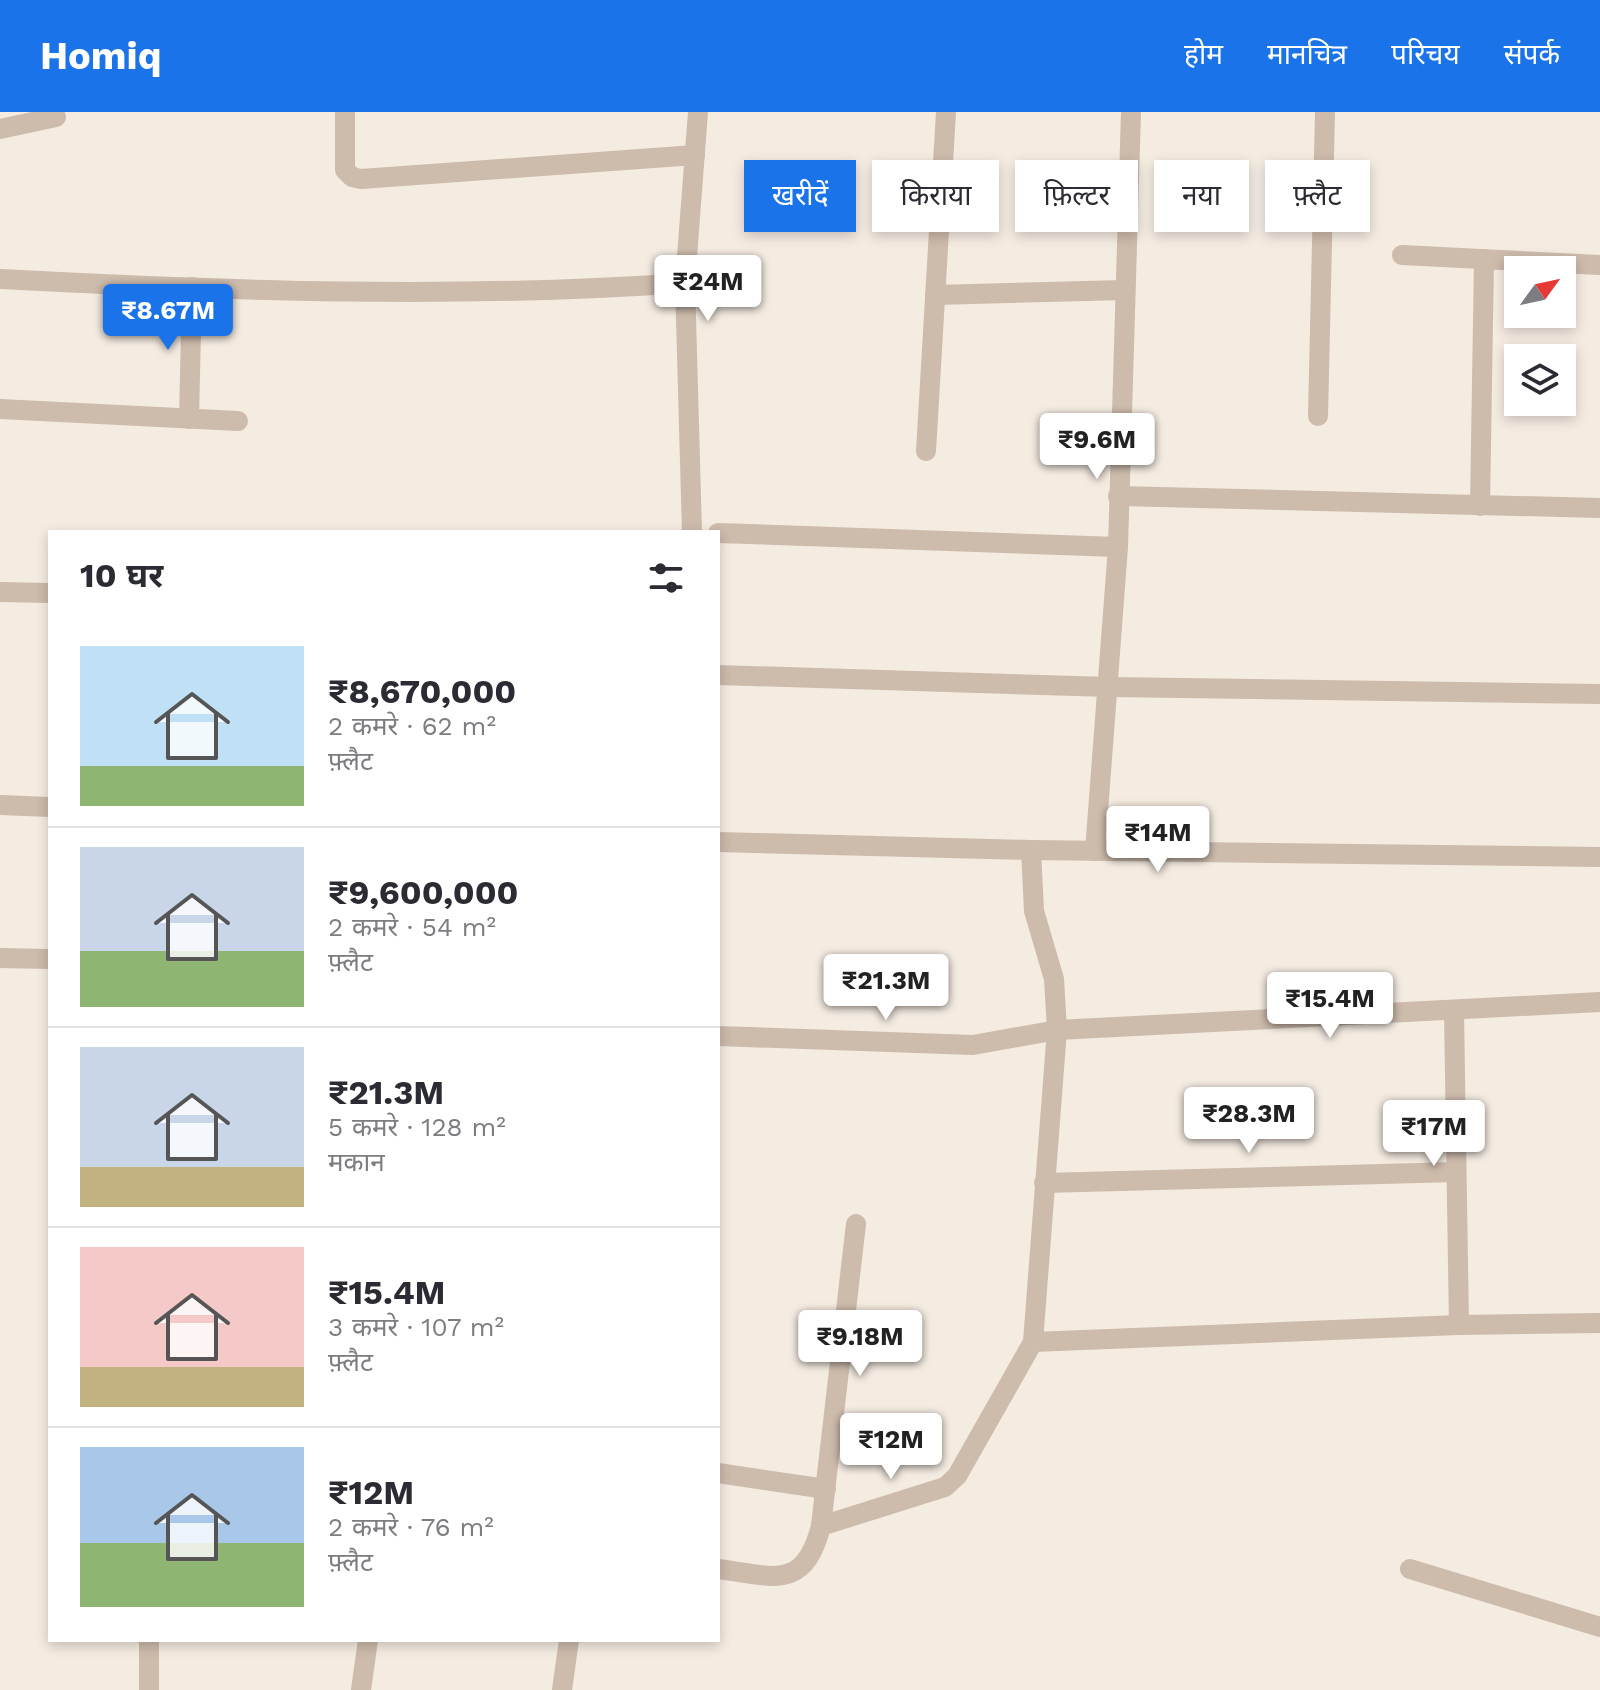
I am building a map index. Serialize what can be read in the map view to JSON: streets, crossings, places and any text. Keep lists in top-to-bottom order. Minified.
{"north":"top right","page":{"header":"Homiq","nav":["होम","मानचित्र","परिचय","संपर्क"],"chip":["खरीदें","किराया","फ़िल्टर","नया","फ़्लैट"],"price":["₹24M","₹8.67M","₹9.6M","₹14M","₹21.3M","₹15.4M","₹28.3M","₹17M","₹9.18M","₹12M"],"heading":"10 घर","list":[{"name":"₹8,670,000","note":"2 कमरे · 62 m² · फ़्लैट"},{"name":"₹9,600,000","note":"2 कमरे · 54 m² · फ़्लैट"},{"name":"₹21.3M","note":"5 कमरे · 128 m² · मकान"},{"name":"₹15.4M","note":"3 कमरे · 107 m² · फ़्लैट"},{"name":"₹12M","note":"2 कमरे · 76 m² · फ़्लैट"}]}}
